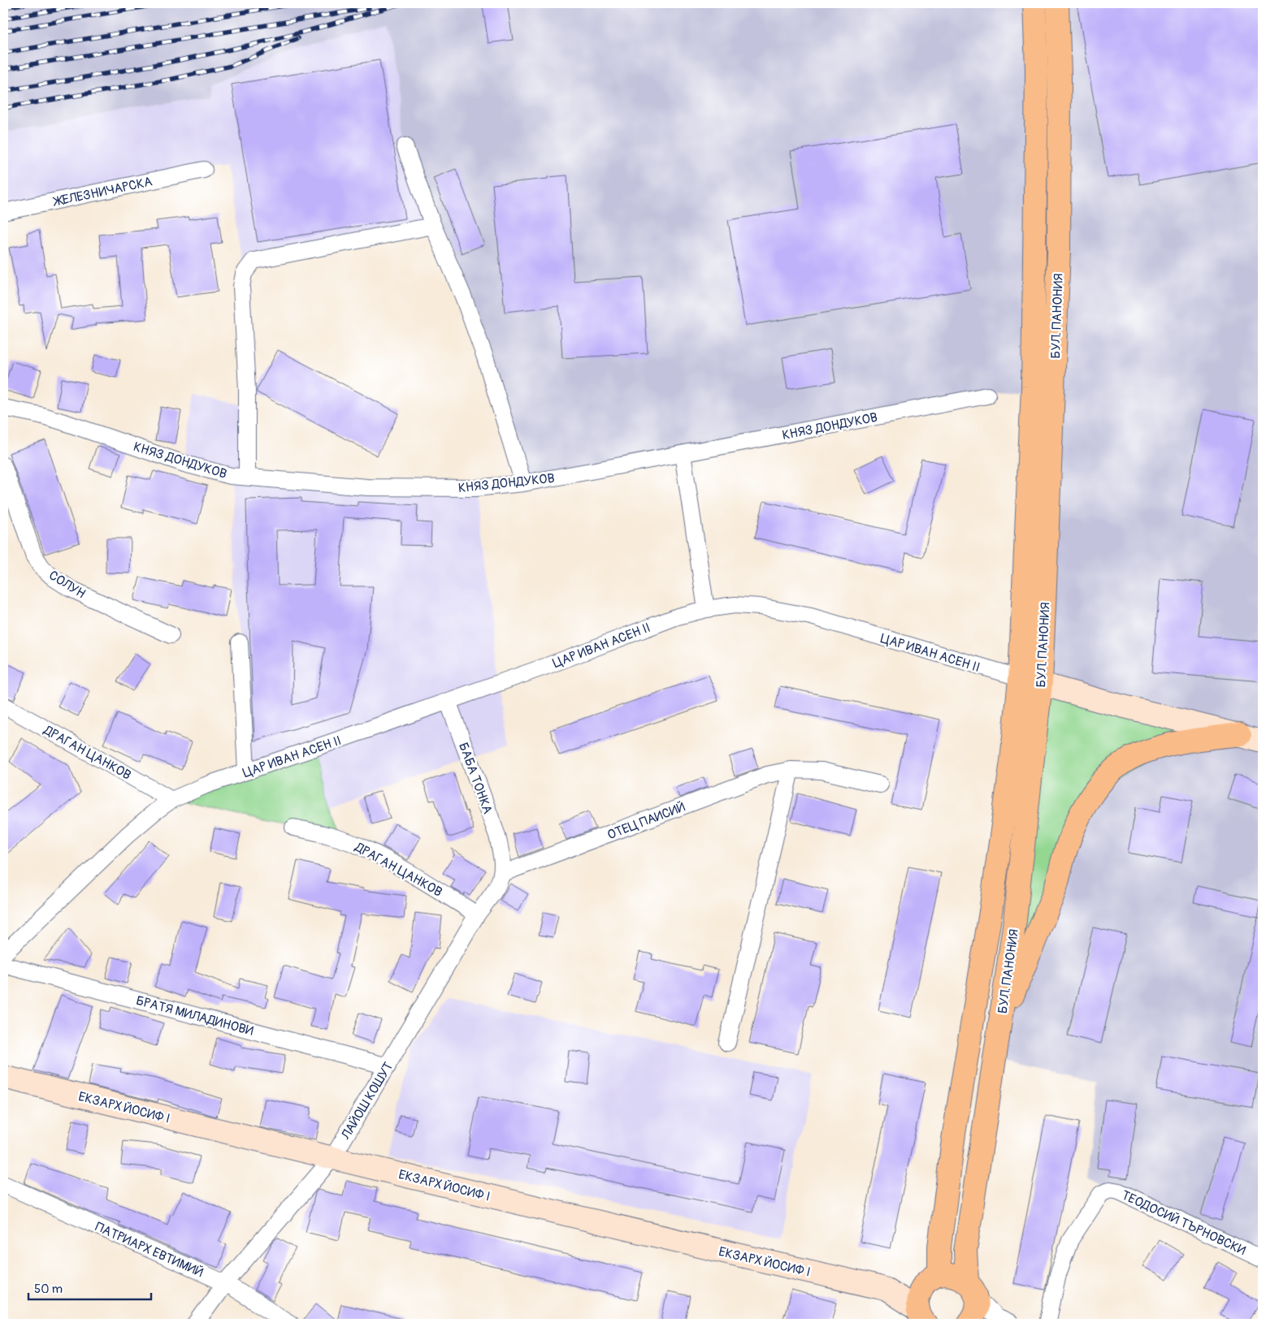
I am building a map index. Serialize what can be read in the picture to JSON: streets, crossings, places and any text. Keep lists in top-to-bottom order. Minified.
{"streets":{"main road":["БУЛ. ПАНОНИЯ"],"street":["ЖЕЛЕЗНИЧАРСКА","КНЯЗ ДОНДУКОВ","СОЛУН","ЦАР ИВАН АСЕН II","ДРАГАН ЦАНКОВ","БАБА ТОНКА","ОТЕЦ ПАИСИЙ","БРАТЯ МИЛАДИНОВИ","ЛАЙОШ КОШУТ","ЕКЗАРХ ЙОСИФ I","ТЕОДОСИЙ ТЪРНОВСКИ","ПАТРИАРХ ЕВТИМИЙ"]},"crossings":[["БУЛ. ПАНОНИЯ","ЦАР ИВАН АСЕН II"],["БУЛ. ПАНОНИЯ","ЕКЗАРХ ЙОСИФ I"],["ЦАР ИВАН АСЕН II","ДРАГАН ЦАНКОВ"],["ЦАР ИВАН АСЕН II","БАБА ТОНКА"],["ДРАГАН ЦАНКОВ","ЛАЙОШ КОШУТ"],["БАБА ТОНКА","ЛАЙОШ КОШУТ"],["ОТЕЦ ПАИСИЙ","ЛАЙОШ КОШУТ"],["БРАТЯ МИЛАДИНОВИ","ЛАЙОШ КОШУТ"],["ЛАЙОШ КОШУТ","ЕКЗАРХ ЙОСИФ I"],["ЛАЙОШ КОШУТ","ПАТРИАРХ ЕВТИМИЙ"]],"scale_bar":"50 m"}
